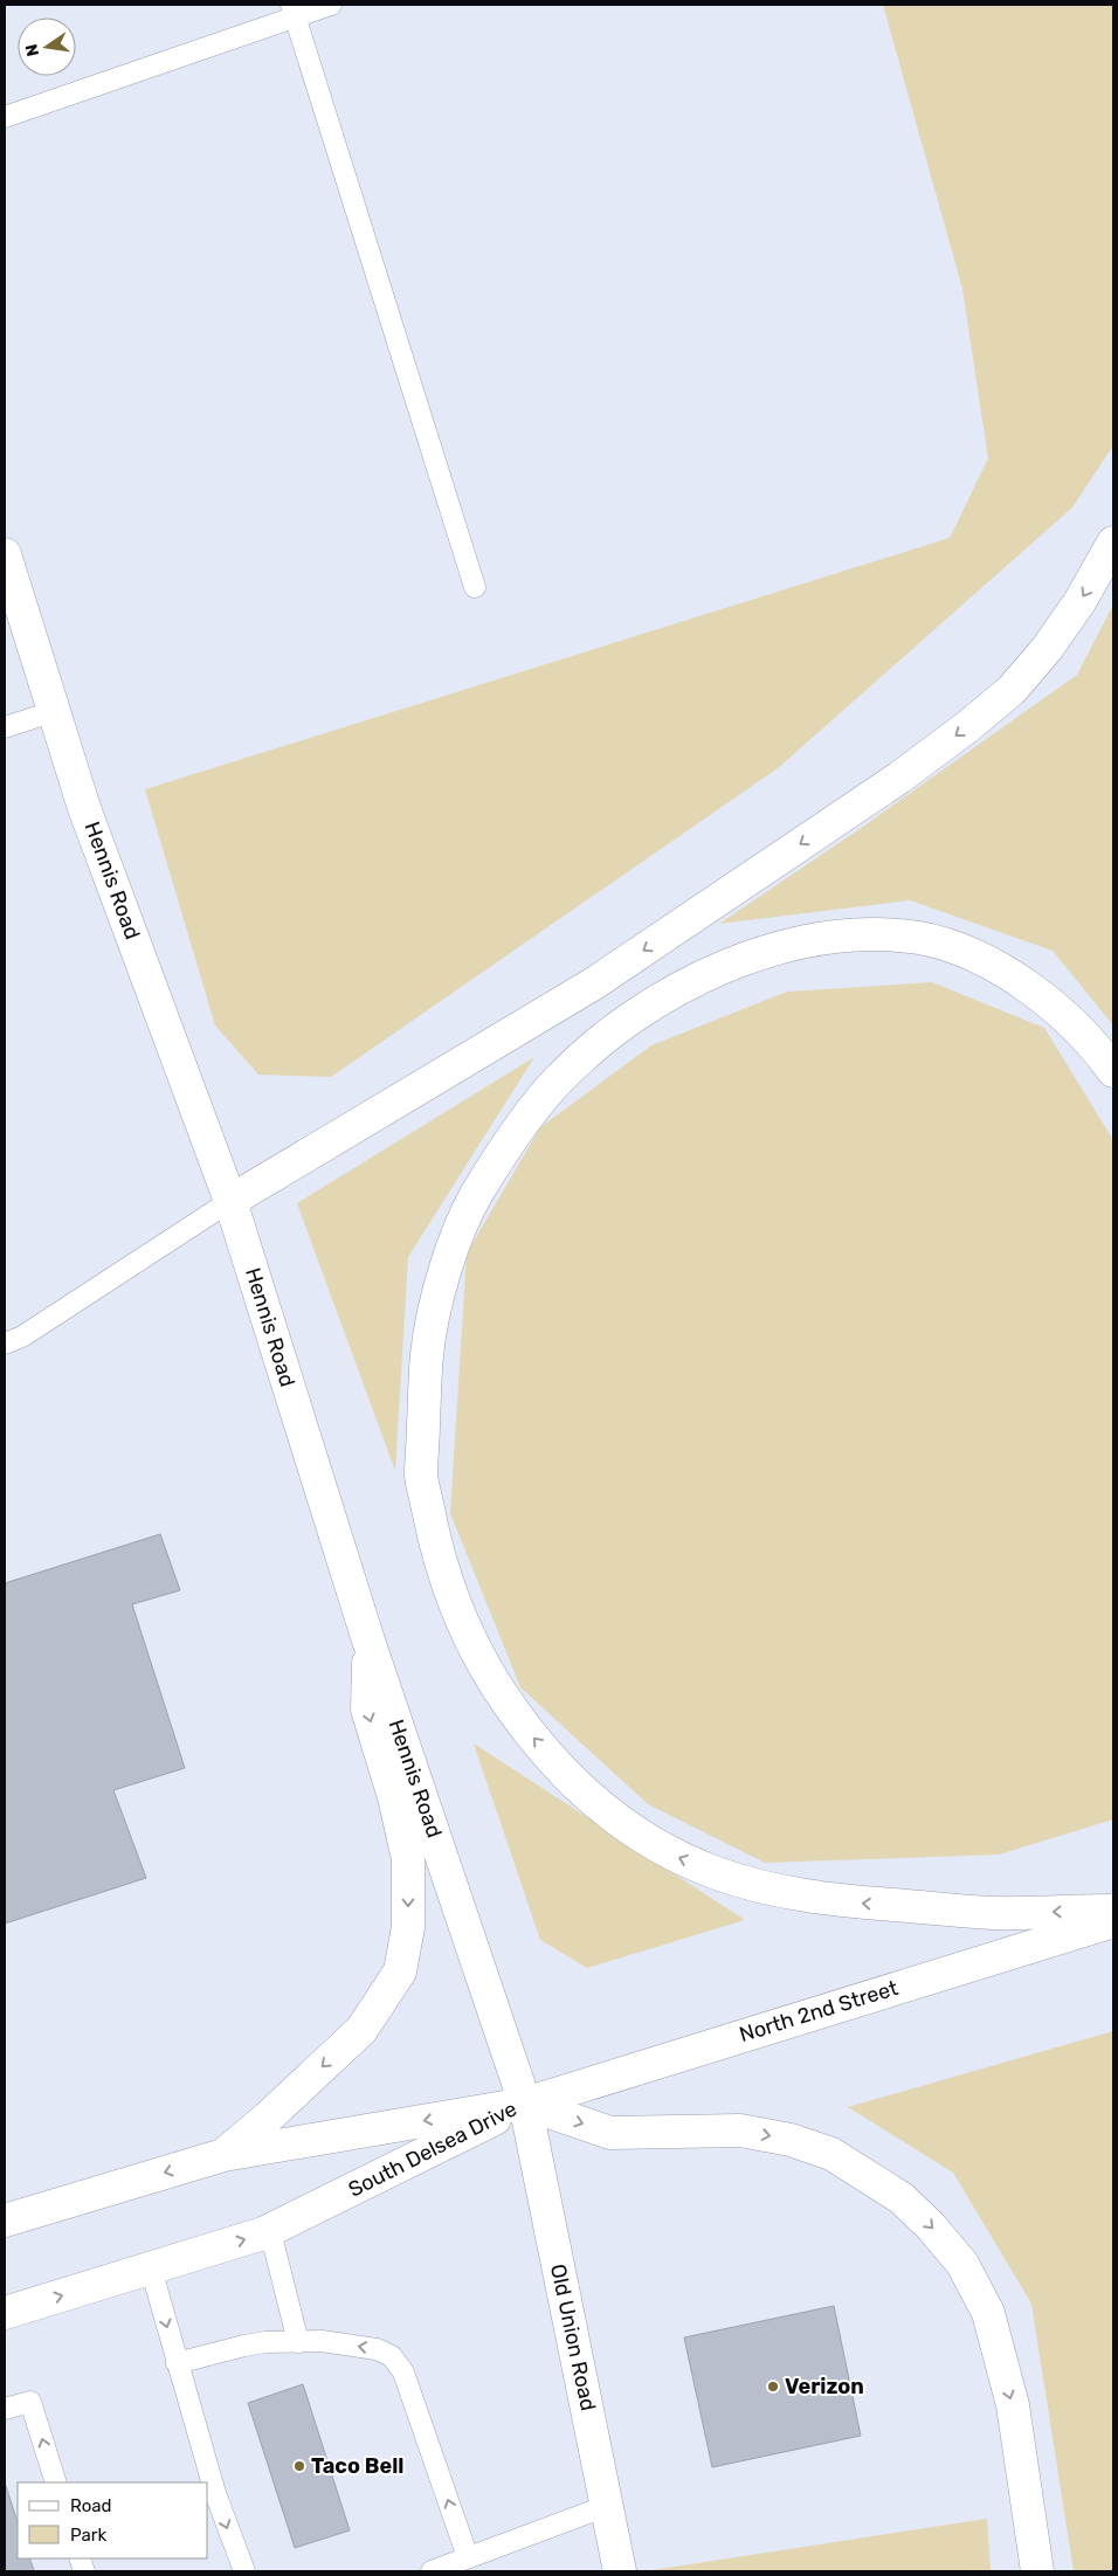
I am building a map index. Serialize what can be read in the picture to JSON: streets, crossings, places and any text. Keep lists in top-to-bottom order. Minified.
{"streets":{"main road":["Hennis Road","North 2nd Street","South Delsea Drive","Old Union Road"]},"crossings":[["Hennis Road","North 2nd Street"],["Hennis Road","South Delsea Drive"],["Hennis Road","Old Union Road"],["North 2nd Street","South Delsea Drive"],["North 2nd Street","Old Union Road"],["South Delsea Drive","Old Union Road"]],"places":["Verizon","Taco Bell"],"legend":["Road","Park"],"north":"left"}
